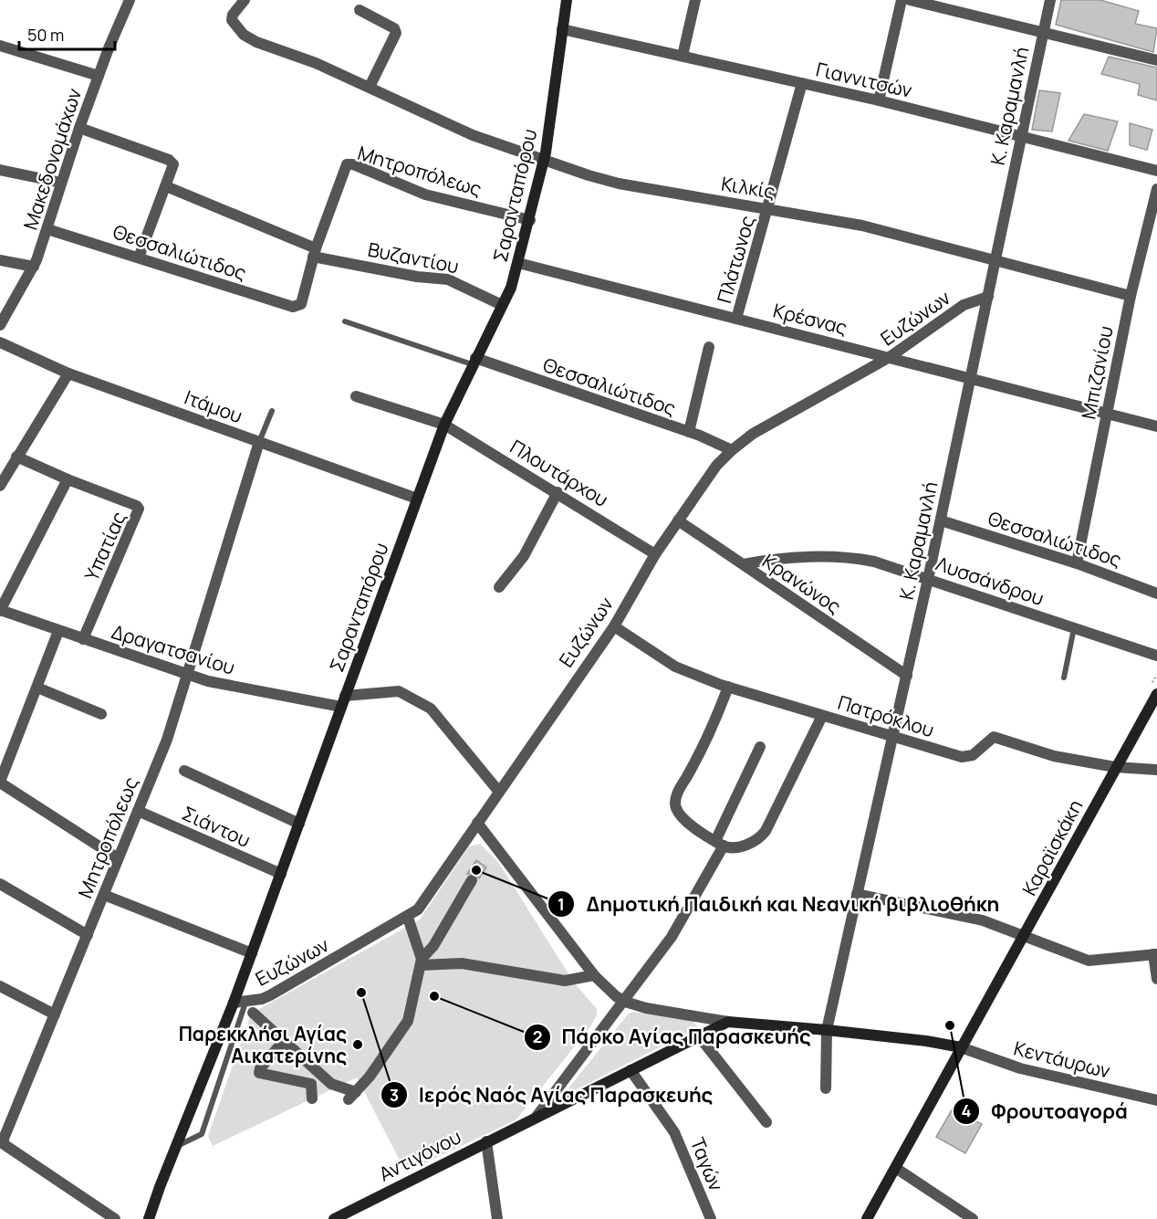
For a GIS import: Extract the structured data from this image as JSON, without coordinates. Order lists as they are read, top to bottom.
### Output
{
  "streets": {
    "street": [
      "Γιαννιτσών",
      "Κ. Καραμανλή",
      "Μακεδονομάχων",
      "Μητροπόλεως",
      "Κιλκίς",
      "Σαρανταπόρου",
      "Θεσσαλιώτιδος",
      "Βυζαντίου",
      "Πλάτωνος",
      "Ευζώνων",
      "Κρέσνας",
      "Μπιζανίου",
      "Ιτάμου",
      "Πλουτάρχου",
      "Υπατίας",
      "Λυσσάνδρου",
      "Κρανώνος",
      "Δραγατσανίου",
      "Πατρόκλου",
      "Σιάντου",
      "Καραϊσκάκη",
      "Κεντάυρων",
      "Αντιγόνου",
      "Ταγών"
    ]
  },
  "crossings": [
    ["Γιαννιτσών", "Κ. Καραμανλή"],
    ["Γιαννιτσών", "Σαρανταπόρου"],
    ["Γιαννιτσών", "Πλάτωνος"],
    ["Κ. Καραμανλή", "Κιλκίς"],
    ["Κ. Καραμανλή", "Θεσσαλιώτιδος"],
    ["Κ. Καραμανλή", "Ευζώνων"],
    ["Κ. Καραμανλή", "Κρέσνας"],
    ["Κ. Καραμανλή", "Λυσσάνδρου"],
    ["Κ. Καραμανλή", "Κρανώνος"],
    ["Κ. Καραμανλή", "Πατρόκλου"],
    ["Μακεδονομάχων", "Θεσσαλιώτιδος"],
    ["Μητροπόλεως", "Σαρανταπόρου"],
    ["Μητροπόλεως", "Θεσσαλιώτιδος"],
    ["Μητροπόλεως", "Βυζαντίου"],
    ["Μητροπόλεως", "Ιτάμου"],
    ["Μητροπόλεως", "Δραγατσανίου"],
    ["Μητροπόλεως", "Σιάντου"],
    ["Κιλκίς", "Σαρανταπόρου"],
    ["Κιλκίς", "Πλάτωνος"],
    ["Κιλκίς", "Μπιζανίου"],
    ["Σαρανταπόρου", "Θεσσαλιώτιδος"],
    ["Σαρανταπόρου", "Βυζαντίου"],
    ["Σαρανταπόρου", "Ευζώνων"],
    ["Σαρανταπόρου", "Κρέσνας"],
    ["Σαρανταπόρου", "Ιτάμου"],
    ["Σαρανταπόρου", "Πλουτάρχου"],
    ["Σαρανταπόρου", "Δραγατσανίου"],
    ["Σαρανταπόρου", "Σιάντου"],
    ["Θεσσαλιώτιδος", "Ευζώνων"],
    ["Θεσσαλιώτιδος", "Μπιζανίου"],
    ["Πλάτωνος", "Κρέσνας"],
    ["Ευζώνων", "Κρέσνας"],
    ["Ευζώνων", "Πλουτάρχου"],
    ["Ευζώνων", "Κρανώνος"],
    ["Ευζώνων", "Πατρόκλου"],
    ["Κρέσνας", "Μπιζανίου"],
    ["Υπατίας", "Δραγατσανίου"],
    ["Λυσσάνδρου", "Κρανώνος"],
    ["Πατρόκλου", "Καραϊσκάκη"],
    ["Καραϊσκάκη", "Κεντάυρων"],
    ["Αντιγόνου", "Ταγών"]
  ],
  "places": [
    "Δημοτική Παιδική και Νεανική βιβλιοθήκη",
    "Ιερός Ναός Αγίας Παρασκευής",
    "Πάρκο Αγίας Παρασκευής",
    "Φρουτοαγορά",
    "Παρεκκλήσι Αγίας Αικατερίνης"
  ],
  "scale_bar": "50 m"
}
